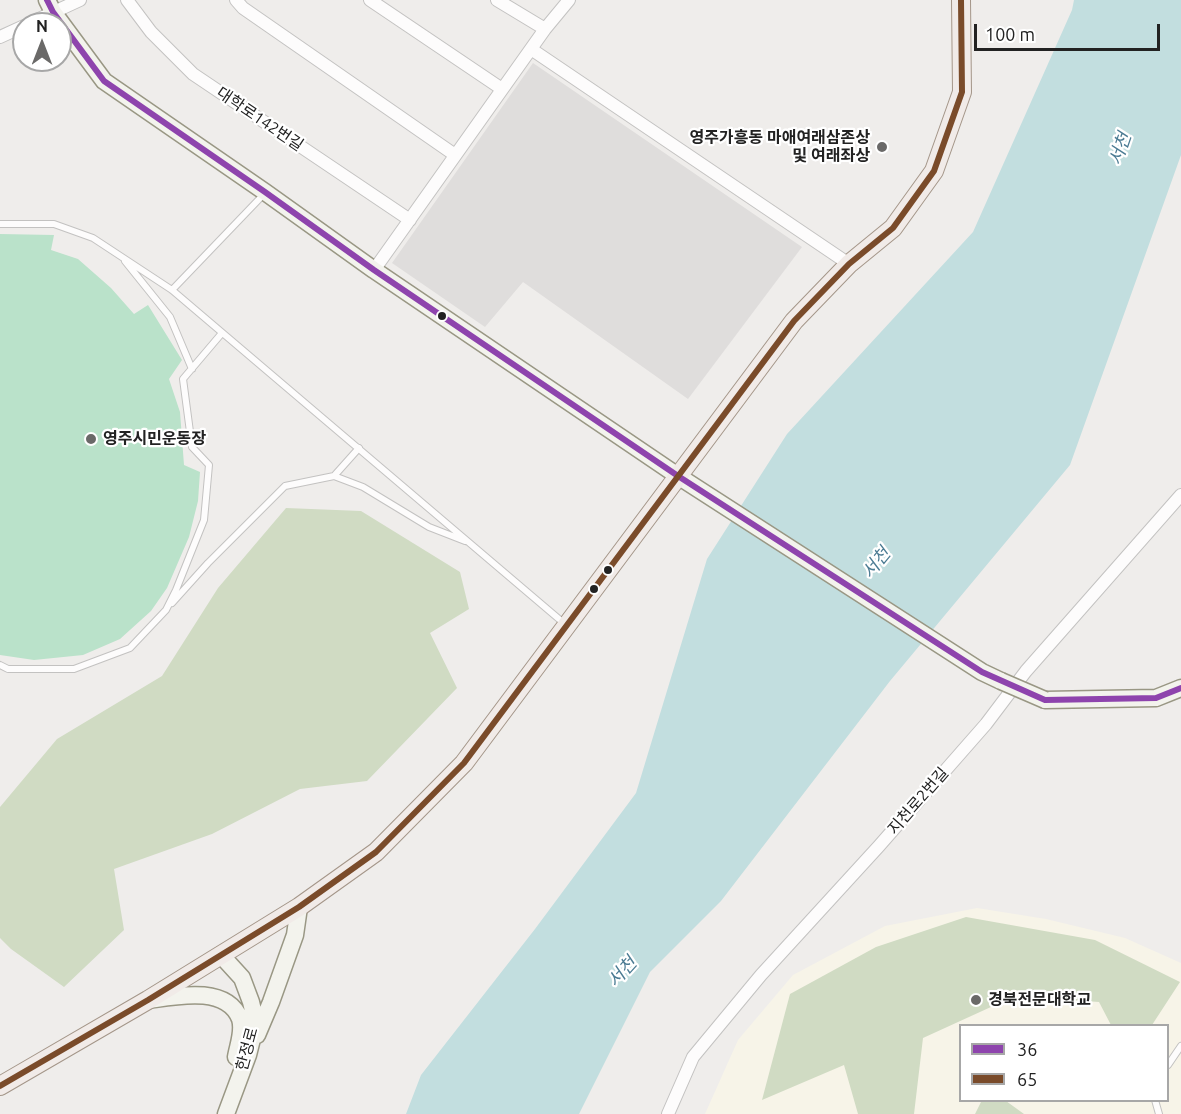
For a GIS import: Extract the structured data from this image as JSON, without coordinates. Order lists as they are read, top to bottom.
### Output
{
  "streets": {
    "main road": ["한정로"],
    "street": ["대학로142번길", "지천로2번길"]
  },
  "water": ["서천"],
  "places": ["영주가흥동 마애여래삼존상 및 여래좌상", "영주시민운동장", "경북전문대학교"],
  "lines": ["transit line 36", "transit line 65"],
  "legend": ["36", "65"],
  "scale_bar": "100 m",
  "north": "top"
}
